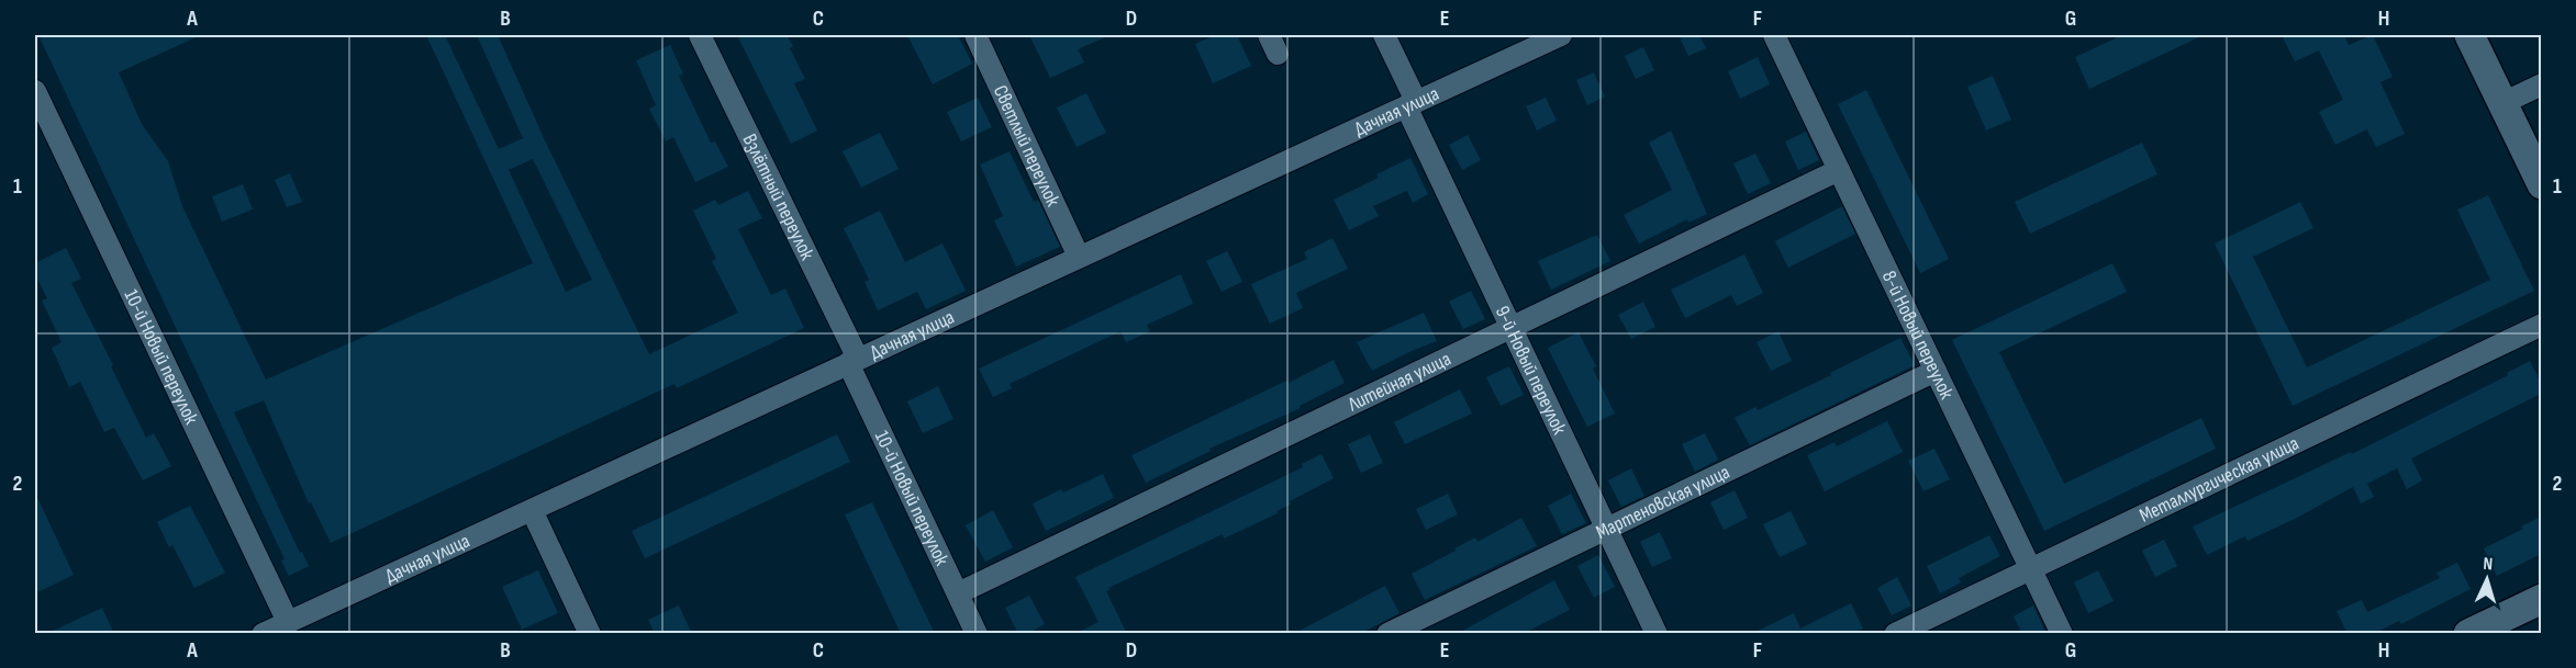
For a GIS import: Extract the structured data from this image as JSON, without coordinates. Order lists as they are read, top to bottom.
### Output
{
  "streets": {
    "street": [
      "Дачная улица",
      "Светлый переулок",
      "Взлётный переулок",
      "8-й Новый переулок",
      "10-й Новый переулок",
      "9-й Новый переулок",
      "Литейная улица",
      "Металлургическая улица",
      "Мартеновская улица"
    ]
  },
  "crossings": [
    ["Дачная улица", "Светлый переулок"],
    ["Дачная улица", "Взлётный переулок"],
    ["Дачная улица", "10-й Новый переулок"],
    ["Дачная улица", "9-й Новый переулок"],
    ["Взлётный переулок", "10-й Новый переулок"],
    ["8-й Новый переулок", "Литейная улица"],
    ["8-й Новый переулок", "Металлургическая улица"],
    ["8-й Новый переулок", "Мартеновская улица"],
    ["10-й Новый переулок", "Литейная улица"],
    ["9-й Новый переулок", "Литейная улица"],
    ["9-й Новый переулок", "Мартеновская улица"]
  ],
  "north": "top",
  "grid": {
    "columns": [
      "A",
      "B",
      "C",
      "D",
      "E",
      "F",
      "G",
      "H"
    ],
    "rows": ["1", "2"]
  }
}
